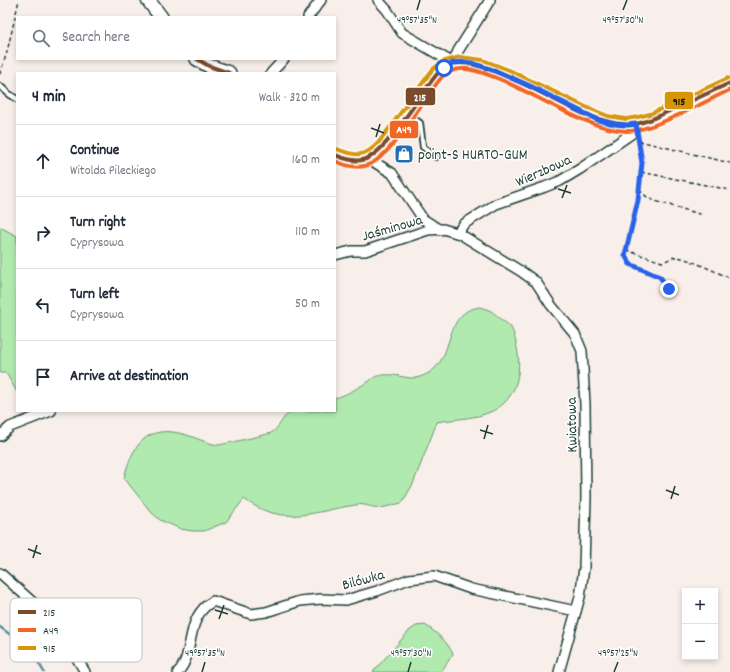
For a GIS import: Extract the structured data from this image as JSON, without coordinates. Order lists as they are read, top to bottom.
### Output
{
  "streets": {
    "street": [
      "Wierzbowa",
      "Jaśminowa",
      "Kwiatowa",
      "Bilówka"
    ]
  },
  "crossings": [
    ["Wierzbowa", "Jaśminowa"],
    ["Wierzbowa", "Kwiatowa"],
    ["Jaśminowa", "Kwiatowa"],
    ["Kwiatowa", "Bilówka"]
  ],
  "places": {
    "shop": ["point-S HURTO-GUM"]
  },
  "lines": ["transit line 915", "transit line 215", "transit line A49"],
  "legend": ["215", "A49", "915"],
  "page": {
    "search": "Search here",
    "heading": ["4 min", "Walk · 320 m"],
    "list": [
      ["Continue", "Witolda Pileckiego", "160 m"],
      ["Turn right", "Cyprysowa", "110 m"],
      ["Turn left", "Cyprysowa", "50 m"],
      "Arrive at destination"
    ],
    "map_buttons": ["+", "−"]
  },
  "coordinates": ["49°57'35\"N", "49°57'30\"N", "49°57'25\"N"]
}
